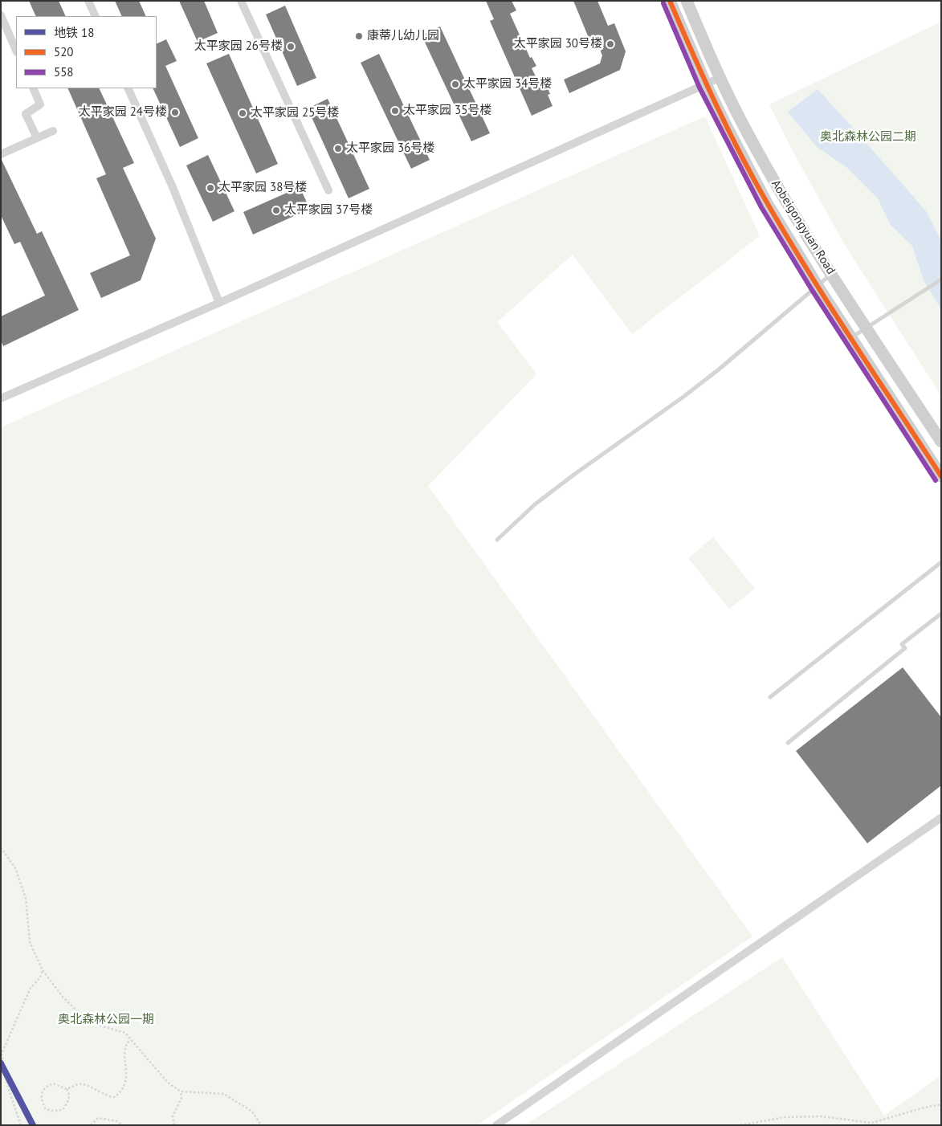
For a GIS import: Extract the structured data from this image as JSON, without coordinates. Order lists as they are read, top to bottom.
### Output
{
  "streets": {
    "main road": ["Aobeigongyuan Road"]
  },
  "parks": ["奥北森林公园二期", "奥北森林公园一期"],
  "places": [
    "康蒂儿幼儿园",
    "太平家园 30号楼",
    "太平家园 26号楼",
    "太平家园 34号楼",
    "太平家园 35号楼",
    "太平家园 24号楼",
    "太平家园 25号楼",
    "太平家园 36号楼",
    "太平家园 38号楼",
    "太平家园 37号楼"
  ],
  "lines": ["transit line 520", "transit line 558", "metro line 18"],
  "legend": ["地铁 18", "520", "558"]
}
